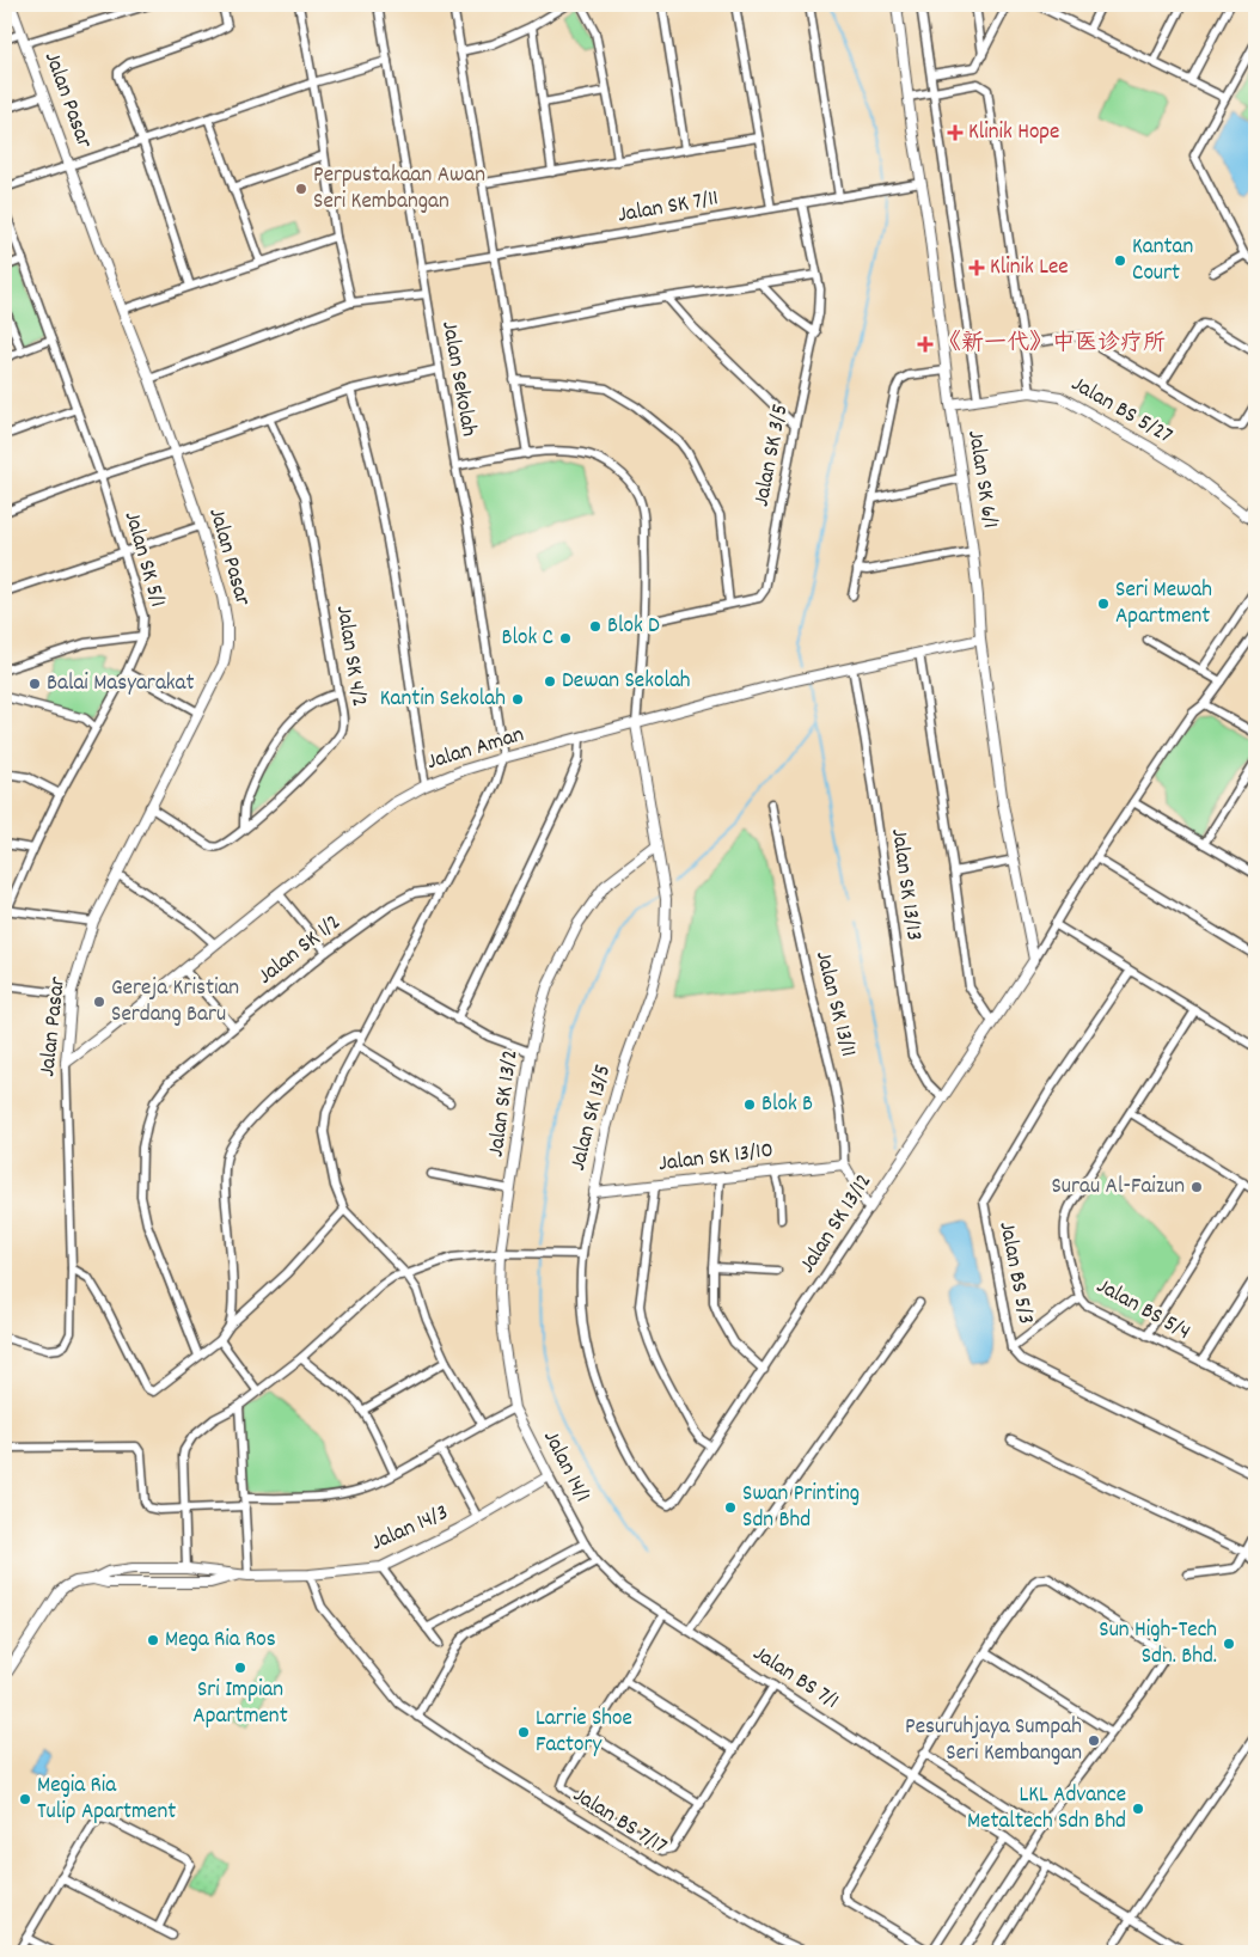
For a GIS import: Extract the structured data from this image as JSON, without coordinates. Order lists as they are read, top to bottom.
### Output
{
  "streets": {
    "street": [
      "Jalan Pasar",
      "Jalan SK 7/11",
      "Jalan Sekolah",
      "Jalan BS 5/27",
      "Jalan SK 3/5",
      "Jalan SK 6/1",
      "Jalan SK 5/1",
      "Jalan SK 4/2",
      "Jalan Aman",
      "Jalan SK 13/13",
      "Jalan SK 1/2",
      "Jalan SK 13/11",
      "Jalan SK 13/2",
      "Jalan SK 13/5",
      "Jalan SK 13/10",
      "Jalan SK 13/12",
      "Jalan BS 5/3",
      "Jalan BS 5/4",
      "Jalan 14/1",
      "Jalan 14/3",
      "Jalan BS 7/1",
      "Jalan BS 7/17"
    ]
  },
  "crossings": [
    ["Jalan Pasar", "Jalan SK 4/2"],
    ["Jalan Pasar", "Jalan Aman"],
    ["Jalan SK 7/11", "Jalan Sekolah"],
    ["Jalan SK 7/11", "Jalan SK 3/5"],
    ["Jalan SK 7/11", "Jalan SK 6/1"],
    ["Jalan Sekolah", "Jalan Aman"],
    ["Jalan BS 5/27", "Jalan SK 6/1"],
    ["Jalan SK 6/1", "Jalan Aman"],
    ["Jalan SK 6/1", "Jalan SK 13/12"],
    ["Jalan Aman", "Jalan SK 13/13"],
    ["Jalan Aman", "Jalan SK 13/5"],
    ["Jalan SK 13/13", "Jalan SK 13/12"],
    ["Jalan SK 13/11", "Jalan SK 13/10"],
    ["Jalan SK 13/11", "Jalan SK 13/12"],
    ["Jalan SK 13/2", "Jalan SK 13/5"],
    ["Jalan SK 13/2", "Jalan 14/1"],
    ["Jalan SK 13/5", "Jalan SK 13/10"],
    ["Jalan SK 13/5", "Jalan SK 13/12"],
    ["Jalan 14/1", "Jalan 14/3"],
    ["Jalan 14/1", "Jalan BS 7/1"],
    ["Jalan 14/3", "Jalan BS 7/17"]
  ],
  "places": {
    "health": ["Klinik Hope", "Klinik Lee", "《新一代》中医诊疗所"],
    "other": [
      "Perpustakaan Awan Seri Kembangan",
      "Kantan Court",
      "Seri Mewah Apartment",
      "Blok D",
      "Blok C",
      "Dewan Sekolah",
      "Balai Masyarakat",
      "Kantin Sekolah",
      "Gereja Kristian Serdang Baru",
      "Blok B",
      "Surau Al-Faizun",
      "Swan Printing Sdn Bhd",
      "Mega Ria Ros",
      "Sun High-Tech Sdn. Bhd.",
      "Sri Impian Apartment",
      "Larrie Shoe Factory",
      "Pesuruhjaya Sumpah Seri Kembangan",
      "Megia Ria Tulip Apartment",
      "LKL Advance Metaltech Sdn Bhd"
    ]
  }
}
